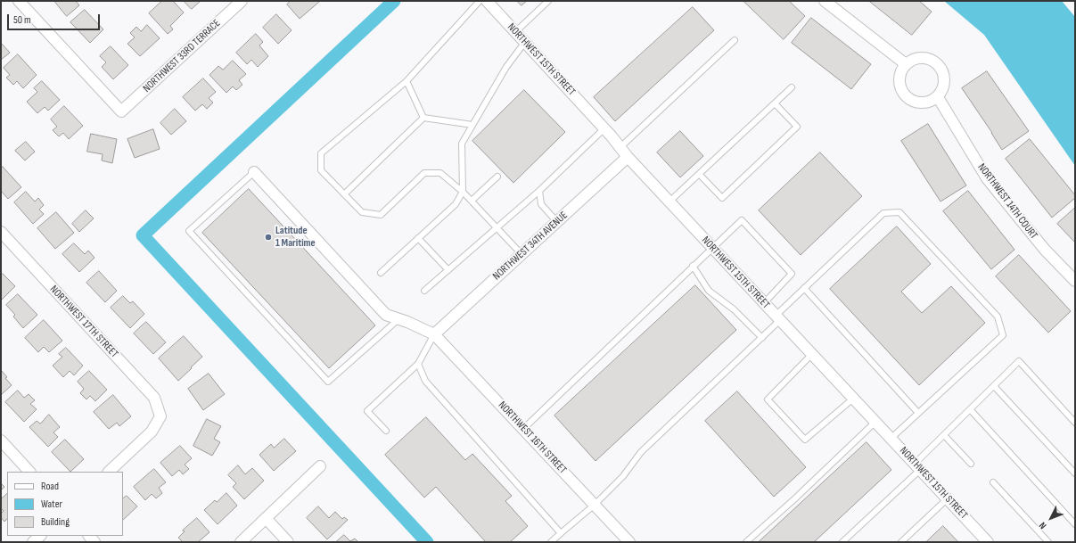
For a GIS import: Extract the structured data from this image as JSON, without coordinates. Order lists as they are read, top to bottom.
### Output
{
  "streets": {
    "street": [
      "NORTHWEST 33RD TERRACE",
      "NORTHWEST 15TH STREET",
      "NORTHWEST 14TH COURT",
      "NORTHWEST 34TH AVENUE",
      "NORTHWEST 17TH STREET",
      "NORTHWEST 16TH STREET"
    ]
  },
  "crossings": [
    ["NORTHWEST 15TH STREET", "NORTHWEST 34TH AVENUE"],
    ["NORTHWEST 34TH AVENUE", "NORTHWEST 16TH STREET"]
  ],
  "places": ["Latitude 1 Maritime"],
  "legend": ["Road", "Water", "Building"],
  "scale_bar": "50 m",
  "north": "bottom left"
}
